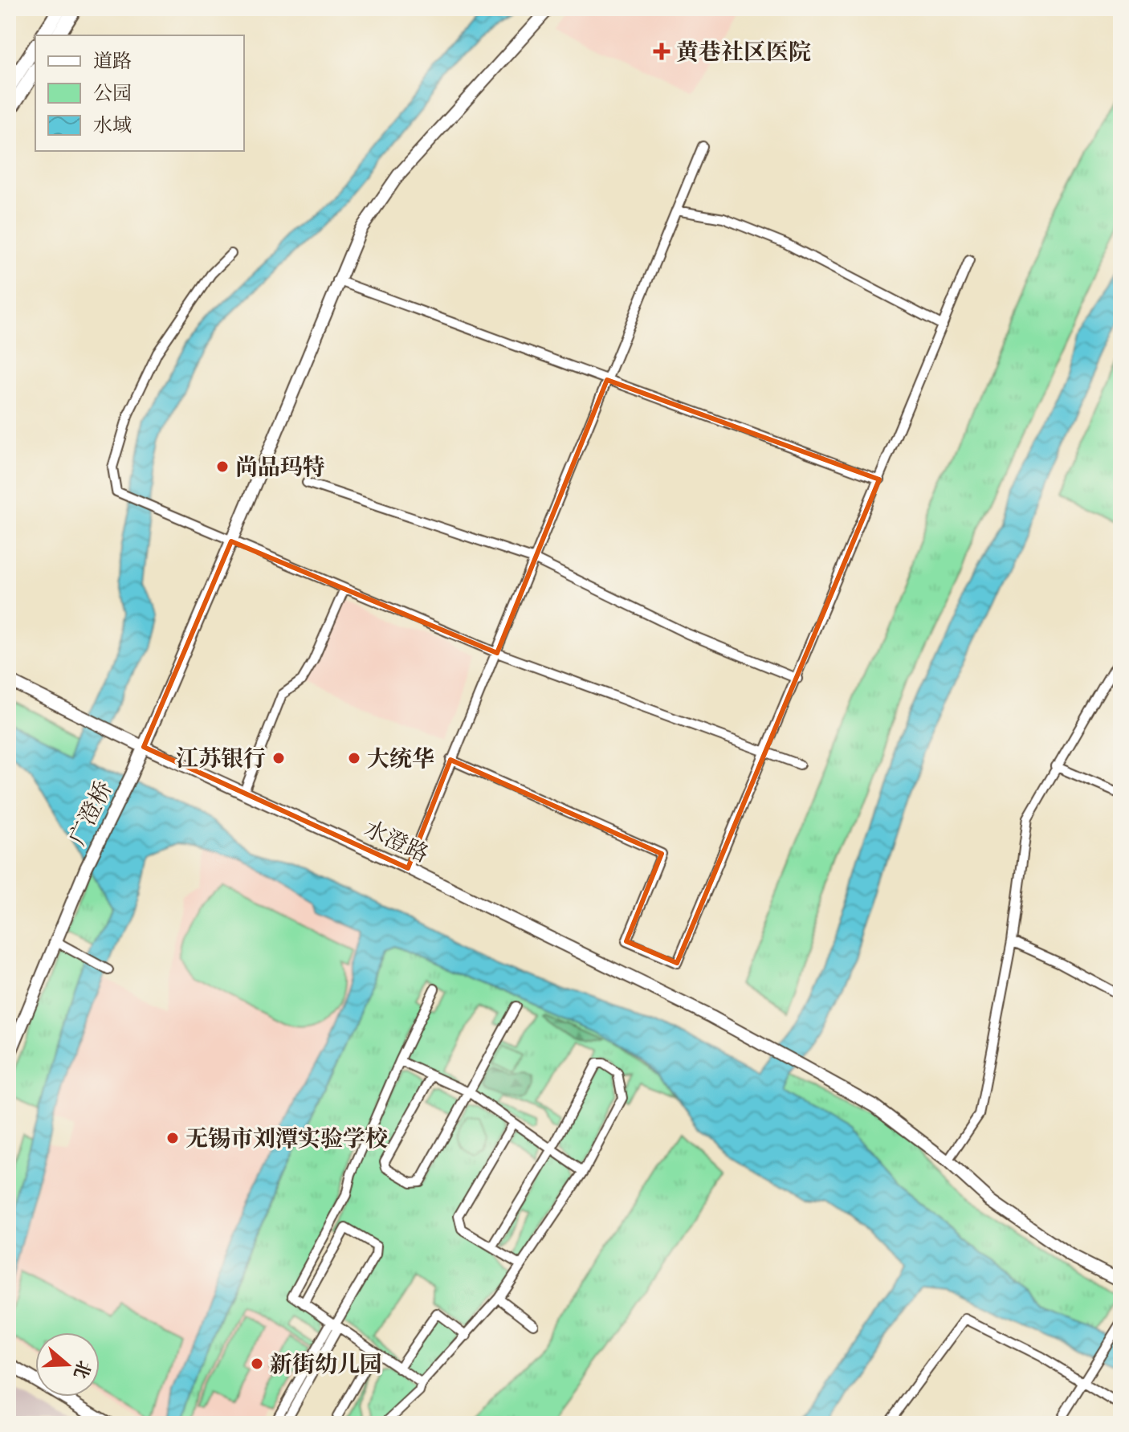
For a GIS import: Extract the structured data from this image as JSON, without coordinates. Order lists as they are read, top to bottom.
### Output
{
  "streets": {
    "street": ["广澄桥", "水澄路"]
  },
  "crossings": [
    ["广澄桥", "水澄路"]
  ],
  "places": {
    "health": ["黄巷社区医院"],
    "other": [
      "尚品玛特",
      "江苏银行",
      "大统华",
      "无锡市刘潭实验学校",
      "新街幼儿园"
    ]
  },
  "legend": ["道路", "公园", "水域"],
  "north": "right"
}
